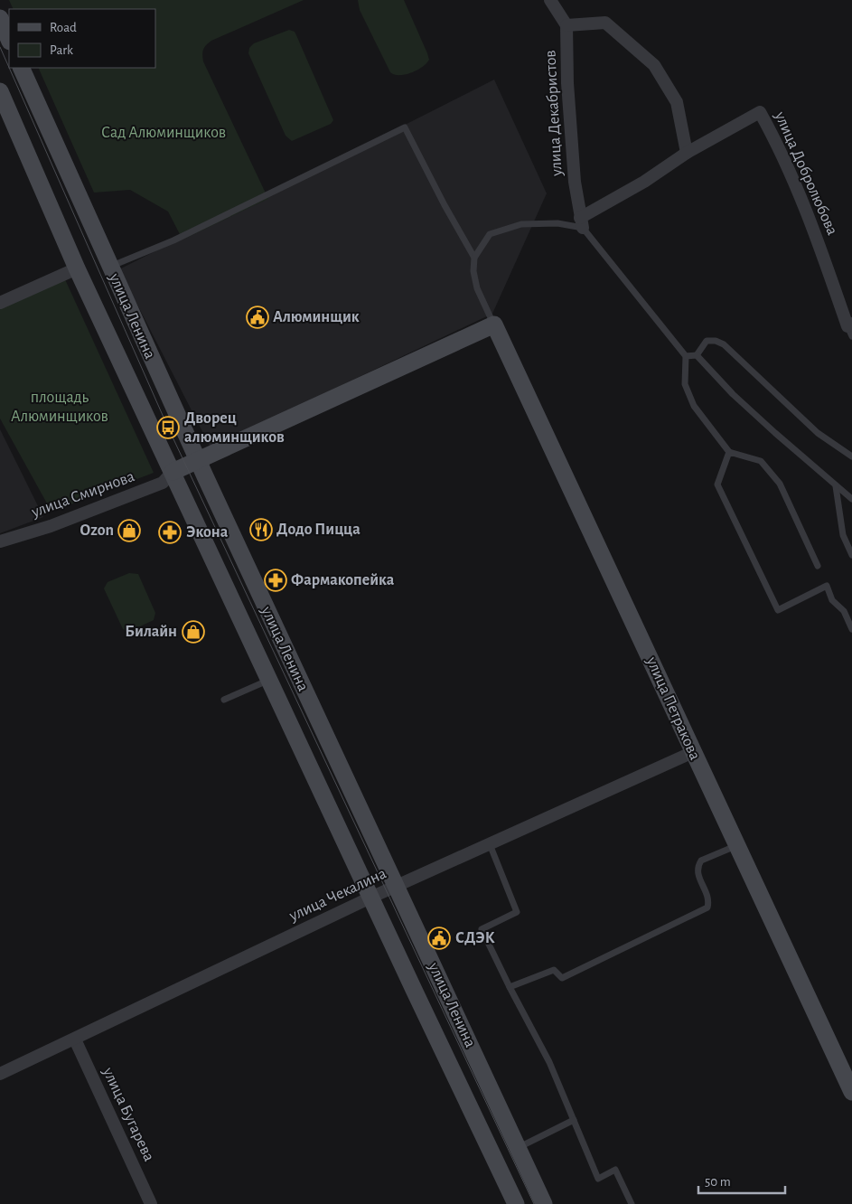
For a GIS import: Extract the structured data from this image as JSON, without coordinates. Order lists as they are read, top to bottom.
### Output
{
  "streets": {
    "main road": ["улица Ленина", "улица Петракова"],
    "street": [
      "улица Декабристов",
      "улица Добролюбова",
      "улица Смирнова",
      "улица Чекалина",
      "улица Бугарева"
    ]
  },
  "crossings": [
    ["улица Ленина", "улица Смирнова"],
    ["улица Ленина", "улица Чекалина"],
    ["улица Петракова", "улица Чекалина"],
    ["улица Чекалина", "улица Бугарева"]
  ],
  "parks": ["Сад Алюминщиков", "площадь Алюминщиков"],
  "places": {
    "public building": ["Алюминщик", "СДЭК"],
    "bus stop": ["Дворец алюминщиков"],
    "restaurant": ["Додо Пицца"],
    "shop": ["Ozon", "Билайн"],
    "pharmacy": ["Экона", "Фармакопейка"]
  },
  "legend": ["Road", "Park"],
  "scale_bar": "50 m"
}
